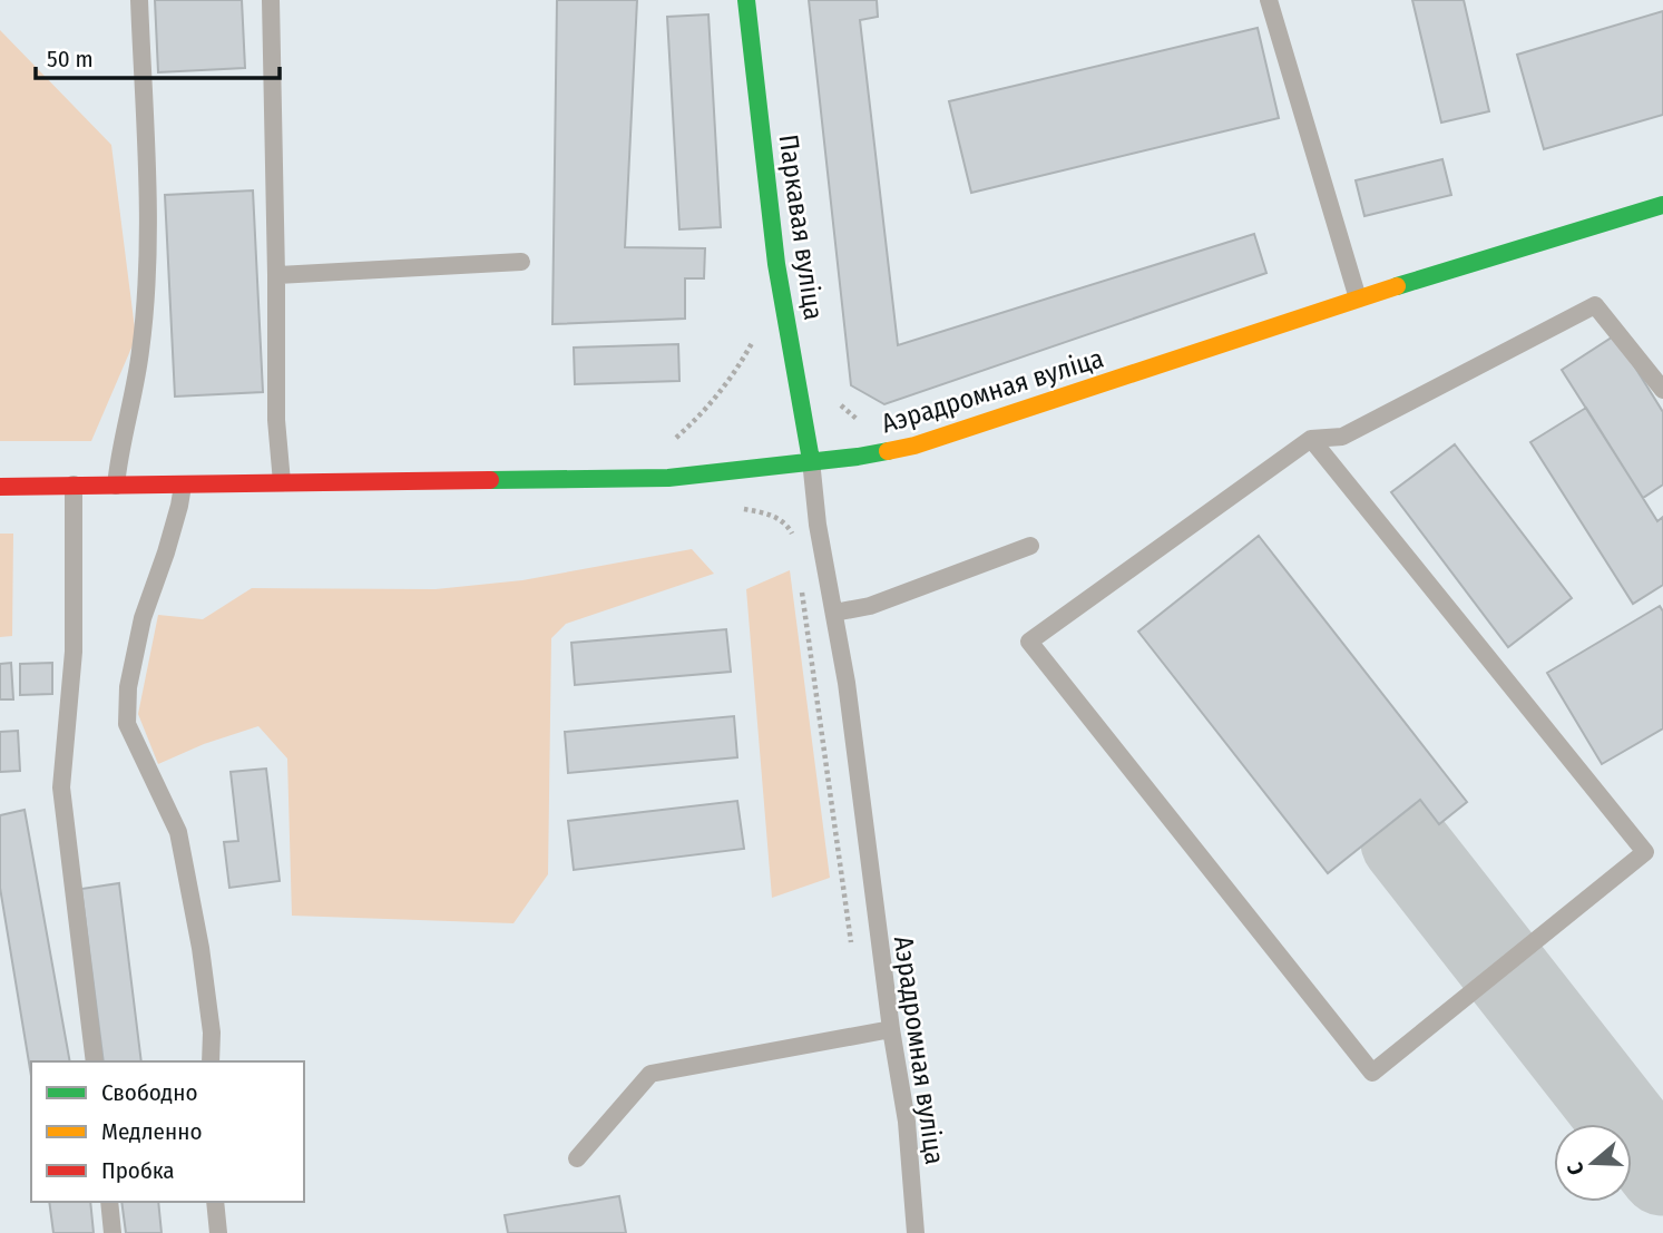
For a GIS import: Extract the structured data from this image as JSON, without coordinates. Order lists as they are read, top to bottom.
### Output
{
  "streets": {
    "street": ["Паркавая вуліца", "Аэрадромная вуліца"]
  },
  "crossings": [
    ["Паркавая вуліца", "Аэрадромная вуліца"]
  ],
  "legend": ["Свободно", "Медленно", "Пробка"],
  "scale_bar": "50 m",
  "north": "left"
}
